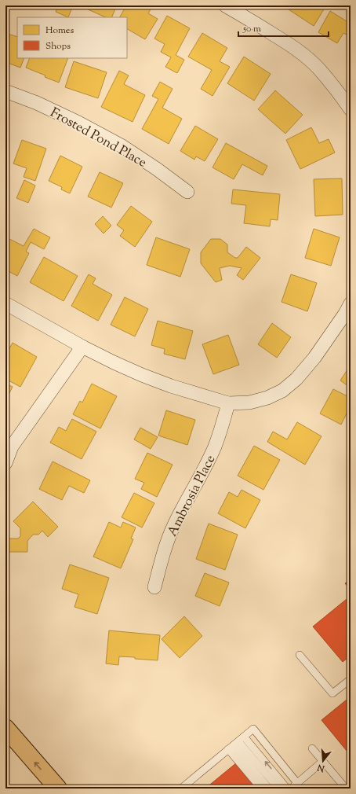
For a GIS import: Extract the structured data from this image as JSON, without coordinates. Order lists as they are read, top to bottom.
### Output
{
  "streets": {
    "street": ["Frosted Pond Place", "Ambrosia Place"]
  },
  "legend": ["Homes", "Shops"],
  "scale_bar": "50 m",
  "north": "bottom"
}
